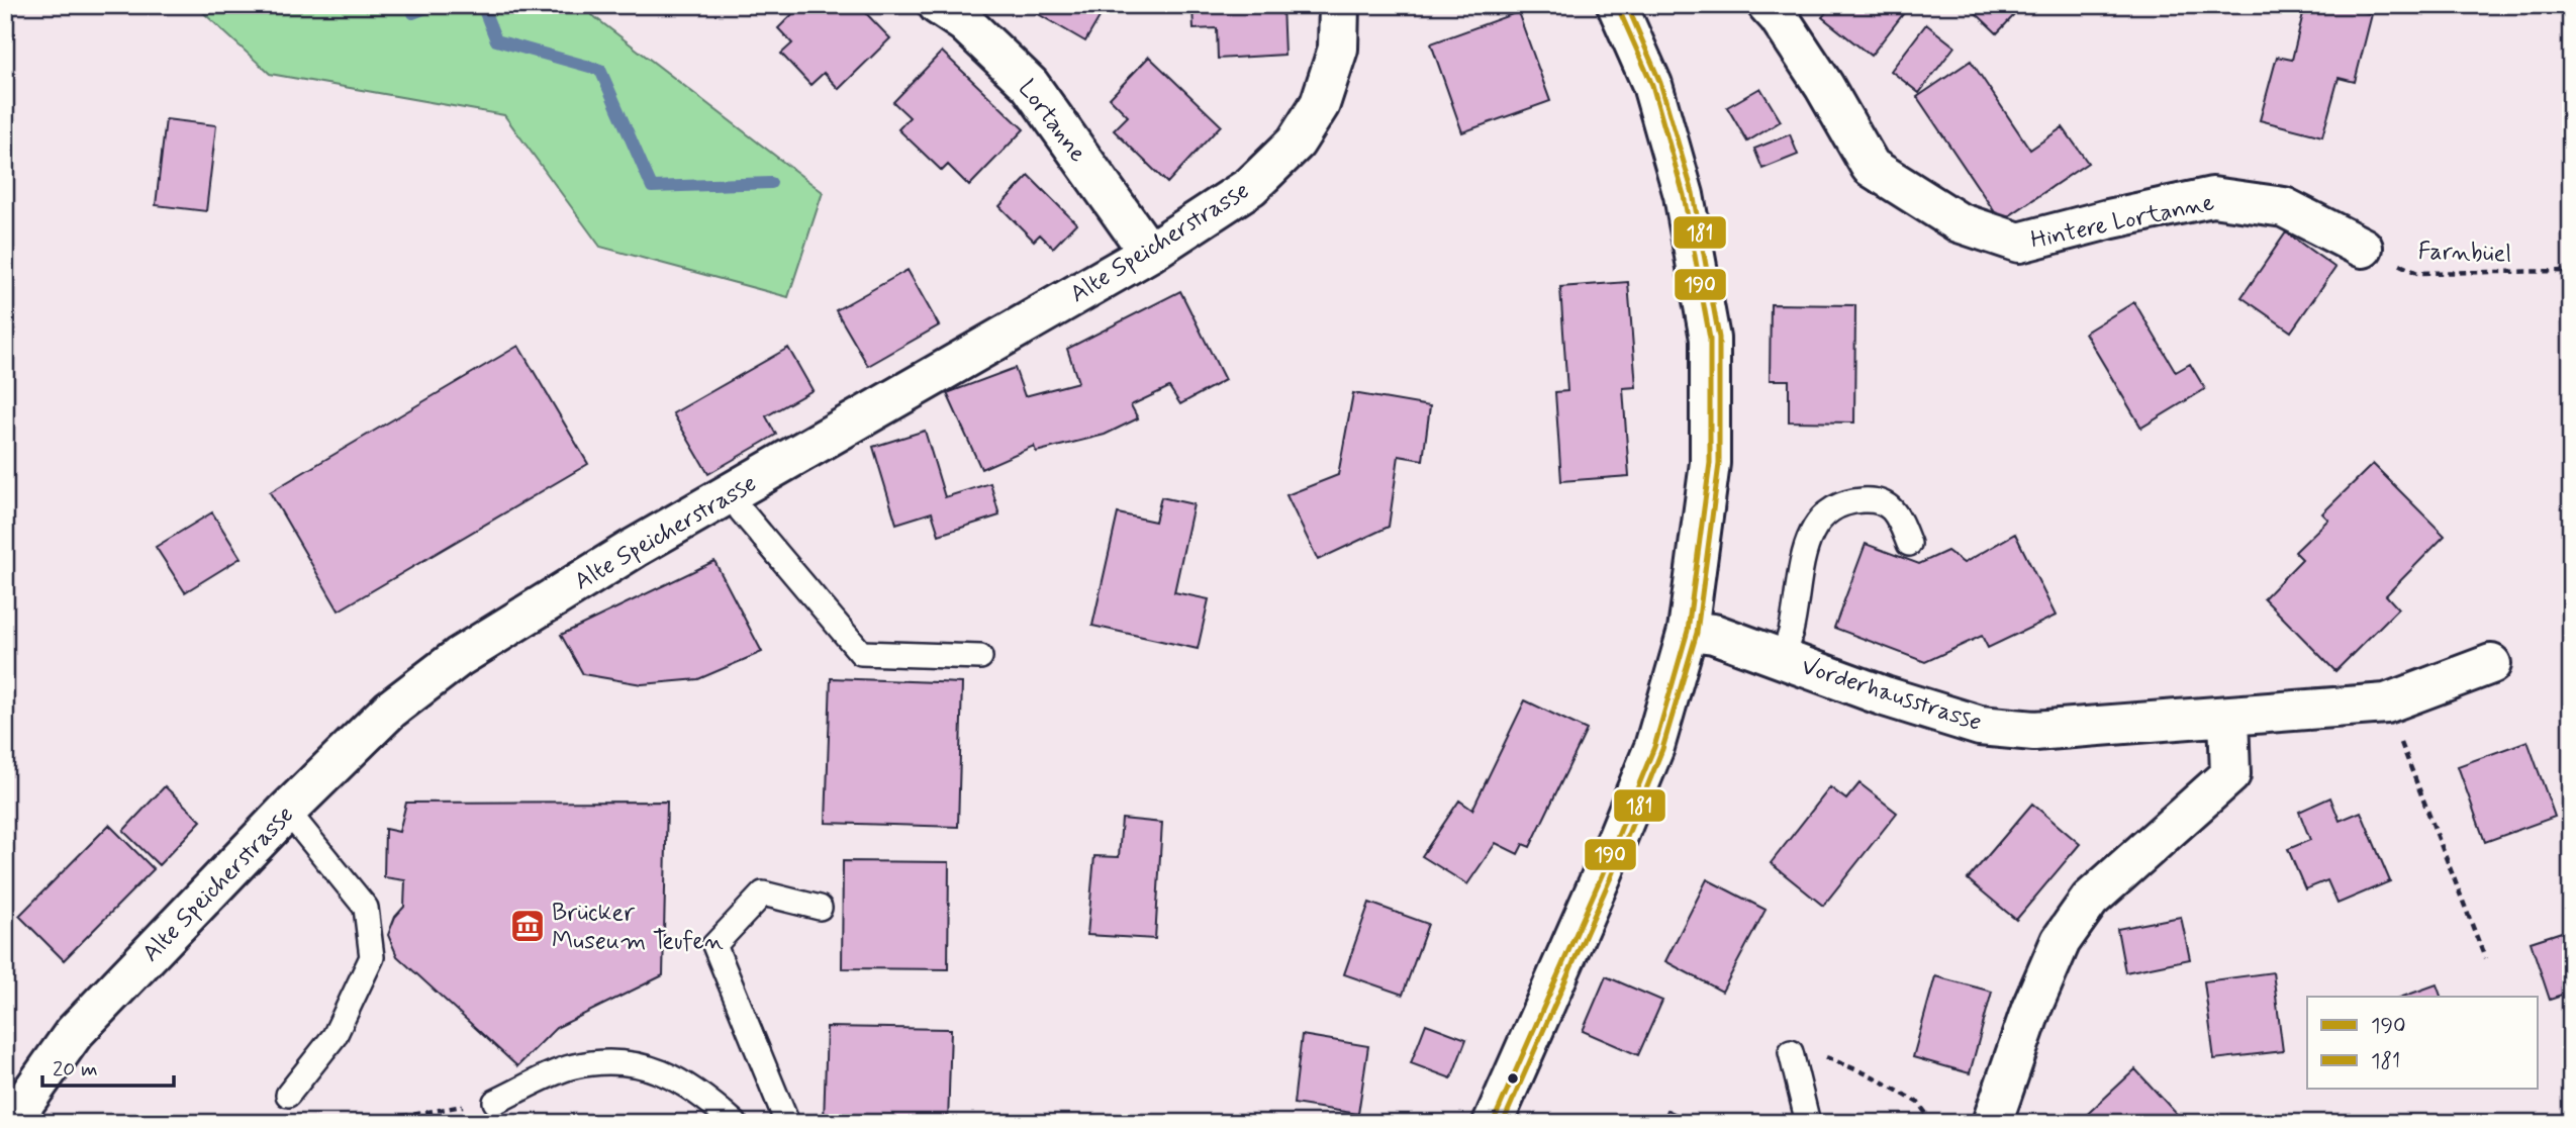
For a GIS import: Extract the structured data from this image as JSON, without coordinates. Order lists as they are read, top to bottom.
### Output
{
  "streets": {
    "street": [
      "Lortanne",
      "Hintere Lortanne",
      "Alte Speicherstrasse",
      "Vorderhausstrasse"
    ],
    "path": ["Farnbüel"]
  },
  "crossings": [
    ["Lortanne", "Alte Speicherstrasse"],
    ["Hintere Lortanne", "Farnbüel"]
  ],
  "places": {
    "museum": ["Brücker Museum Teufen"]
  },
  "lines": ["transit line 190", "transit line 181"],
  "legend": ["190", "181"],
  "scale_bar": "20 m"
}
